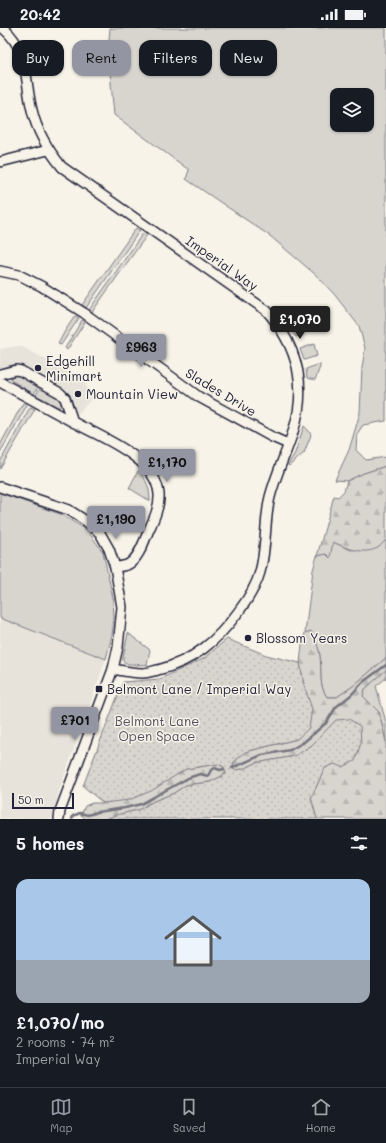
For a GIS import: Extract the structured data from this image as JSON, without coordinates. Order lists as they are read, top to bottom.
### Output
{
  "streets": {
    "street": ["Imperial Way", "Slades Drive"]
  },
  "crossings": [
    ["Imperial Way", "Slades Drive"]
  ],
  "parks": ["Belmont Lane Open Space"],
  "places": {
    "other": ["Edgehill Minimart", "Mountain View", "Blossom Years"],
    "transit": ["Belmont Lane / Imperial Way"]
  },
  "scale_bar": "50 m",
  "page": {
    "status": "20:42",
    "chip": [
      "Buy",
      "Rent",
      "Filters",
      "New"
    ],
    "price": [
      "£1,070",
      "£963",
      "£1,170",
      "£1,190",
      "£701"
    ],
    "scale": "50 m",
    "heading": "5 homes",
    "list": [
      {
        "name": "£1,070/mo",
        "note": "2 rooms · 74 m² · Imperial Way"
      }
    ],
    "tabs": ["Map", "Saved", "Home"]
  }
}
